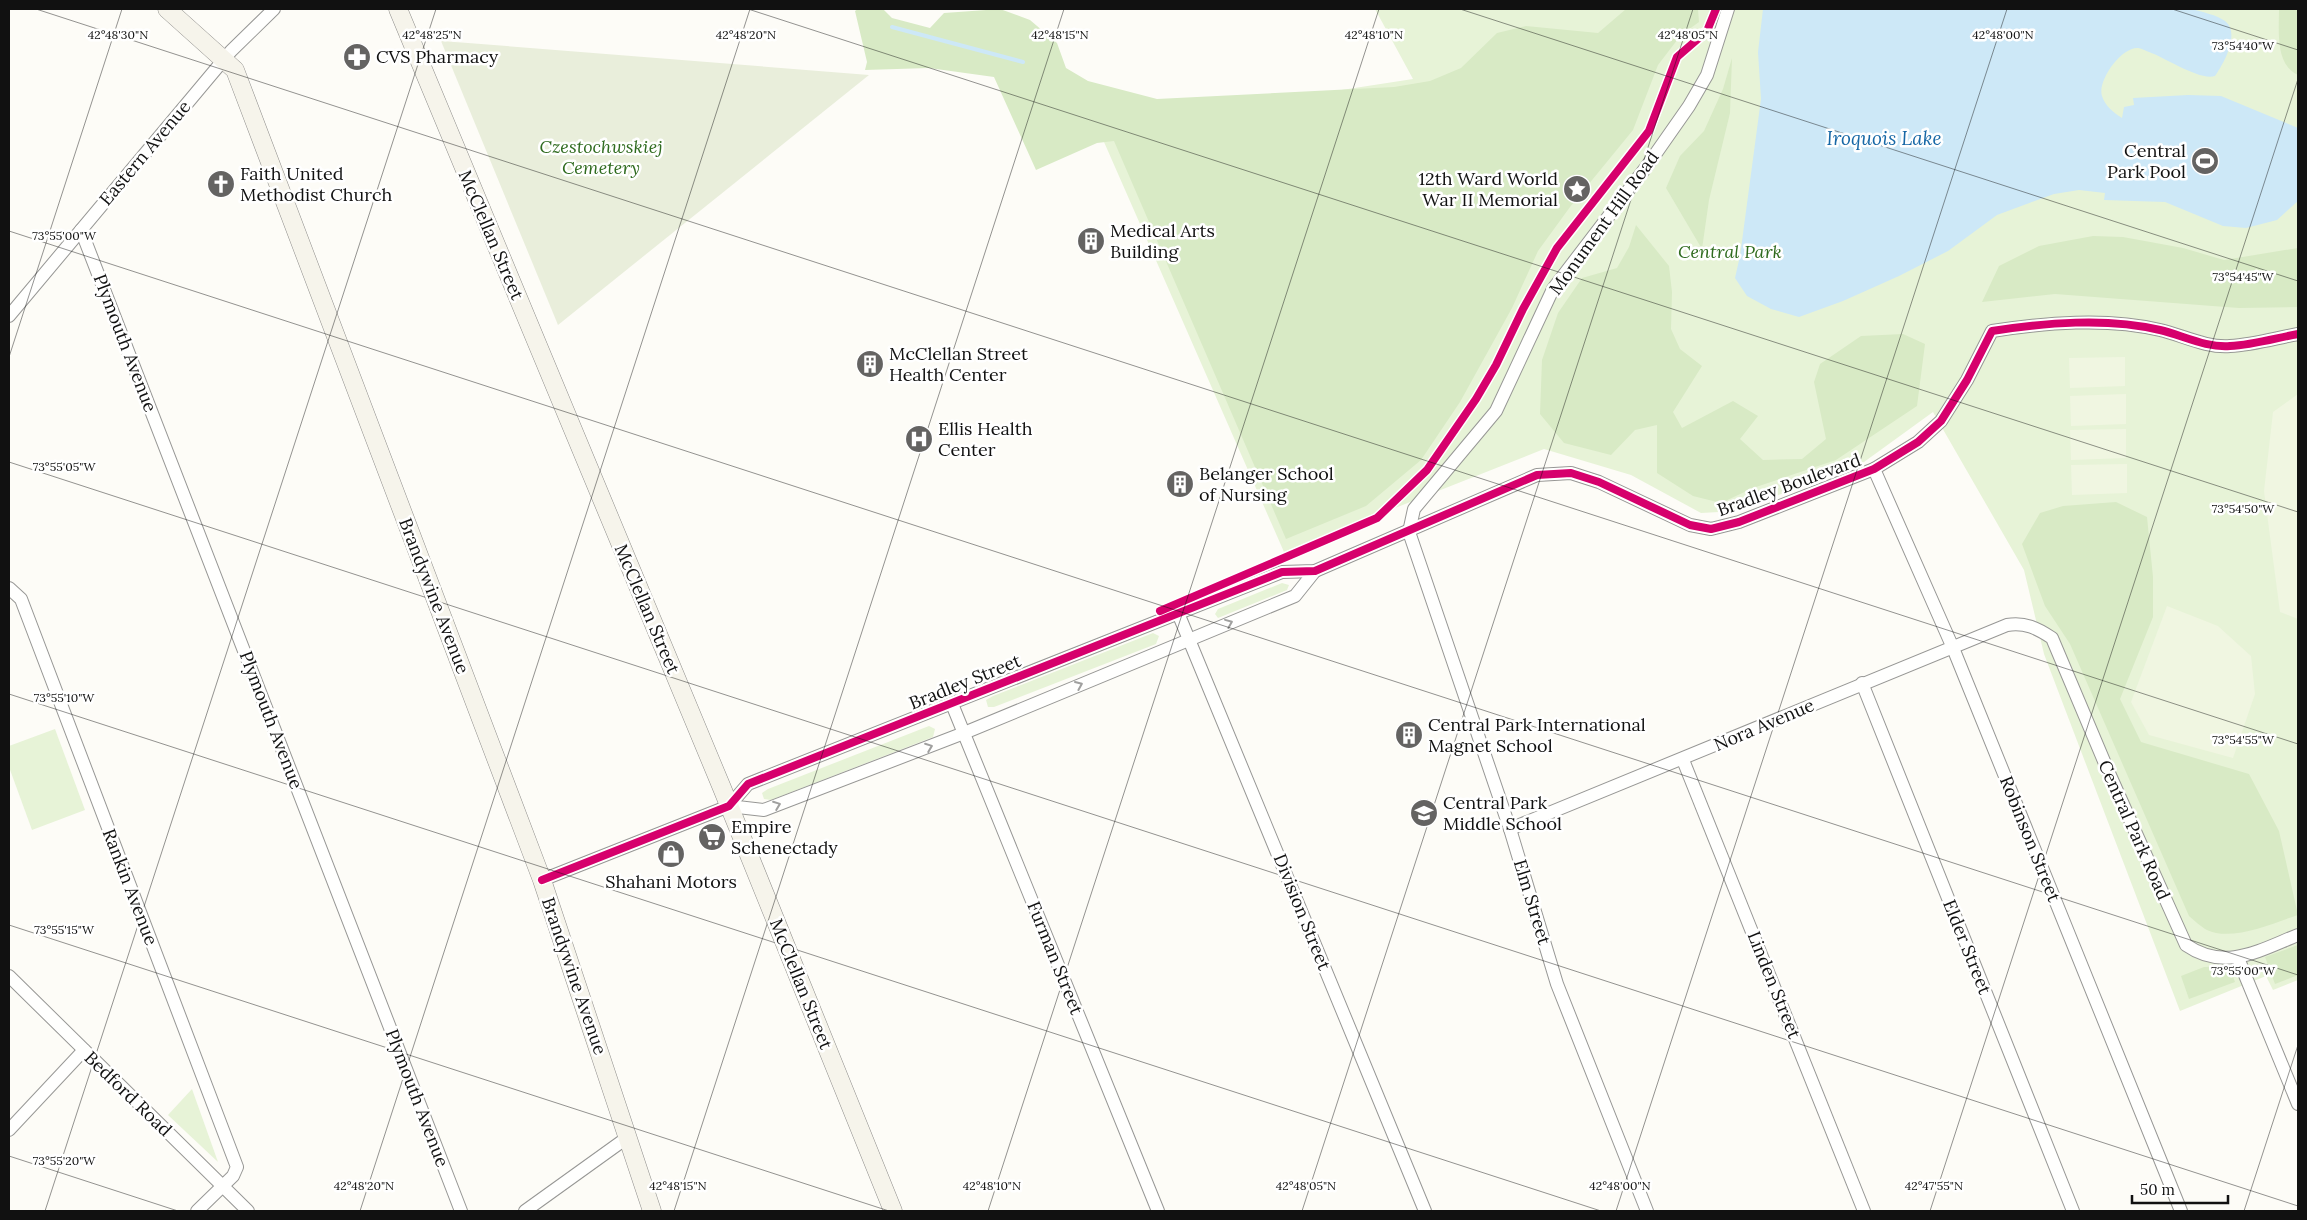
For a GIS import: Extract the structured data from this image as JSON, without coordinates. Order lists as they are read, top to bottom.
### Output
{
  "streets": {
    "main road": ["McClellan Street", "Brandywine Avenue"],
    "street": [
      "Eastern Avenue",
      "Monument Hill Road",
      "Plymouth Avenue",
      "Bradley Boulevard",
      "Bradley Street",
      "Nora Avenue",
      "Central Park Road",
      "Robinson Street",
      "Rankin Avenue",
      "Elm Street",
      "Division Street",
      "Elder Street",
      "Furman Street",
      "Linden Street",
      "Bedford Road"
    ]
  },
  "crossings": [
    ["Eastern Avenue", "Plymouth Avenue"],
    ["Eastern Avenue", "Brandywine Avenue"],
    ["Monument Hill Road", "Bradley Boulevard"],
    ["Monument Hill Road", "Bradley Street"],
    ["Monument Hill Road", "Elm Street"],
    ["McClellan Street", "Bradley Street"],
    ["Bradley Boulevard", "Bradley Street"],
    ["Bradley Boulevard", "Robinson Street"],
    ["Bradley Boulevard", "Elm Street"],
    ["Brandywine Avenue", "Bradley Street"],
    ["Bradley Street", "Elm Street"],
    ["Bradley Street", "Division Street"],
    ["Bradley Street", "Furman Street"],
    ["Nora Avenue", "Central Park Road"],
    ["Nora Avenue", "Robinson Street"],
    ["Nora Avenue", "Elm Street"],
    ["Nora Avenue", "Elder Street"],
    ["Nora Avenue", "Linden Street"],
    ["Rankin Avenue", "Bedford Road"]
  ],
  "water": ["Iroquois Lake"],
  "parks": ["Czestochwskiej Cemetery", "Central Park"],
  "places": {
    "pharmacy": ["CVS Pharmacy"],
    "sports": ["Central Park Pool"],
    "church": ["Faith United Methodist Church"],
    "place": ["12th Ward World War II Memorial"],
    "building": [
      "Medical Arts Building",
      "McClellan Street Health Center",
      "Belanger School of Nursing",
      "Central Park International Magnet School"
    ],
    "hospital": ["Ellis Health Center"],
    "school or university": ["Central Park Middle School"],
    "supermarket": ["Empire Schenectady"],
    "shop": ["Shahani Motors"]
  },
  "scale_bar": "50 m",
  "coordinates": [
    "42°48'30\"N",
    "42°48'25\"N",
    "42°48'20\"N",
    "42°48'15\"N",
    "42°48'10\"N",
    "42°48'05\"N",
    "42°48'00\"N",
    "73°54'40\"W",
    "73°55'00\"W",
    "73°54'45\"W",
    "73°55'05\"W",
    "73°54'50\"W",
    "73°55'10\"W",
    "73°54'55\"W",
    "73°55'15\"W",
    "73°55'20\"W",
    "42°47'55\"N"
  ]
}
